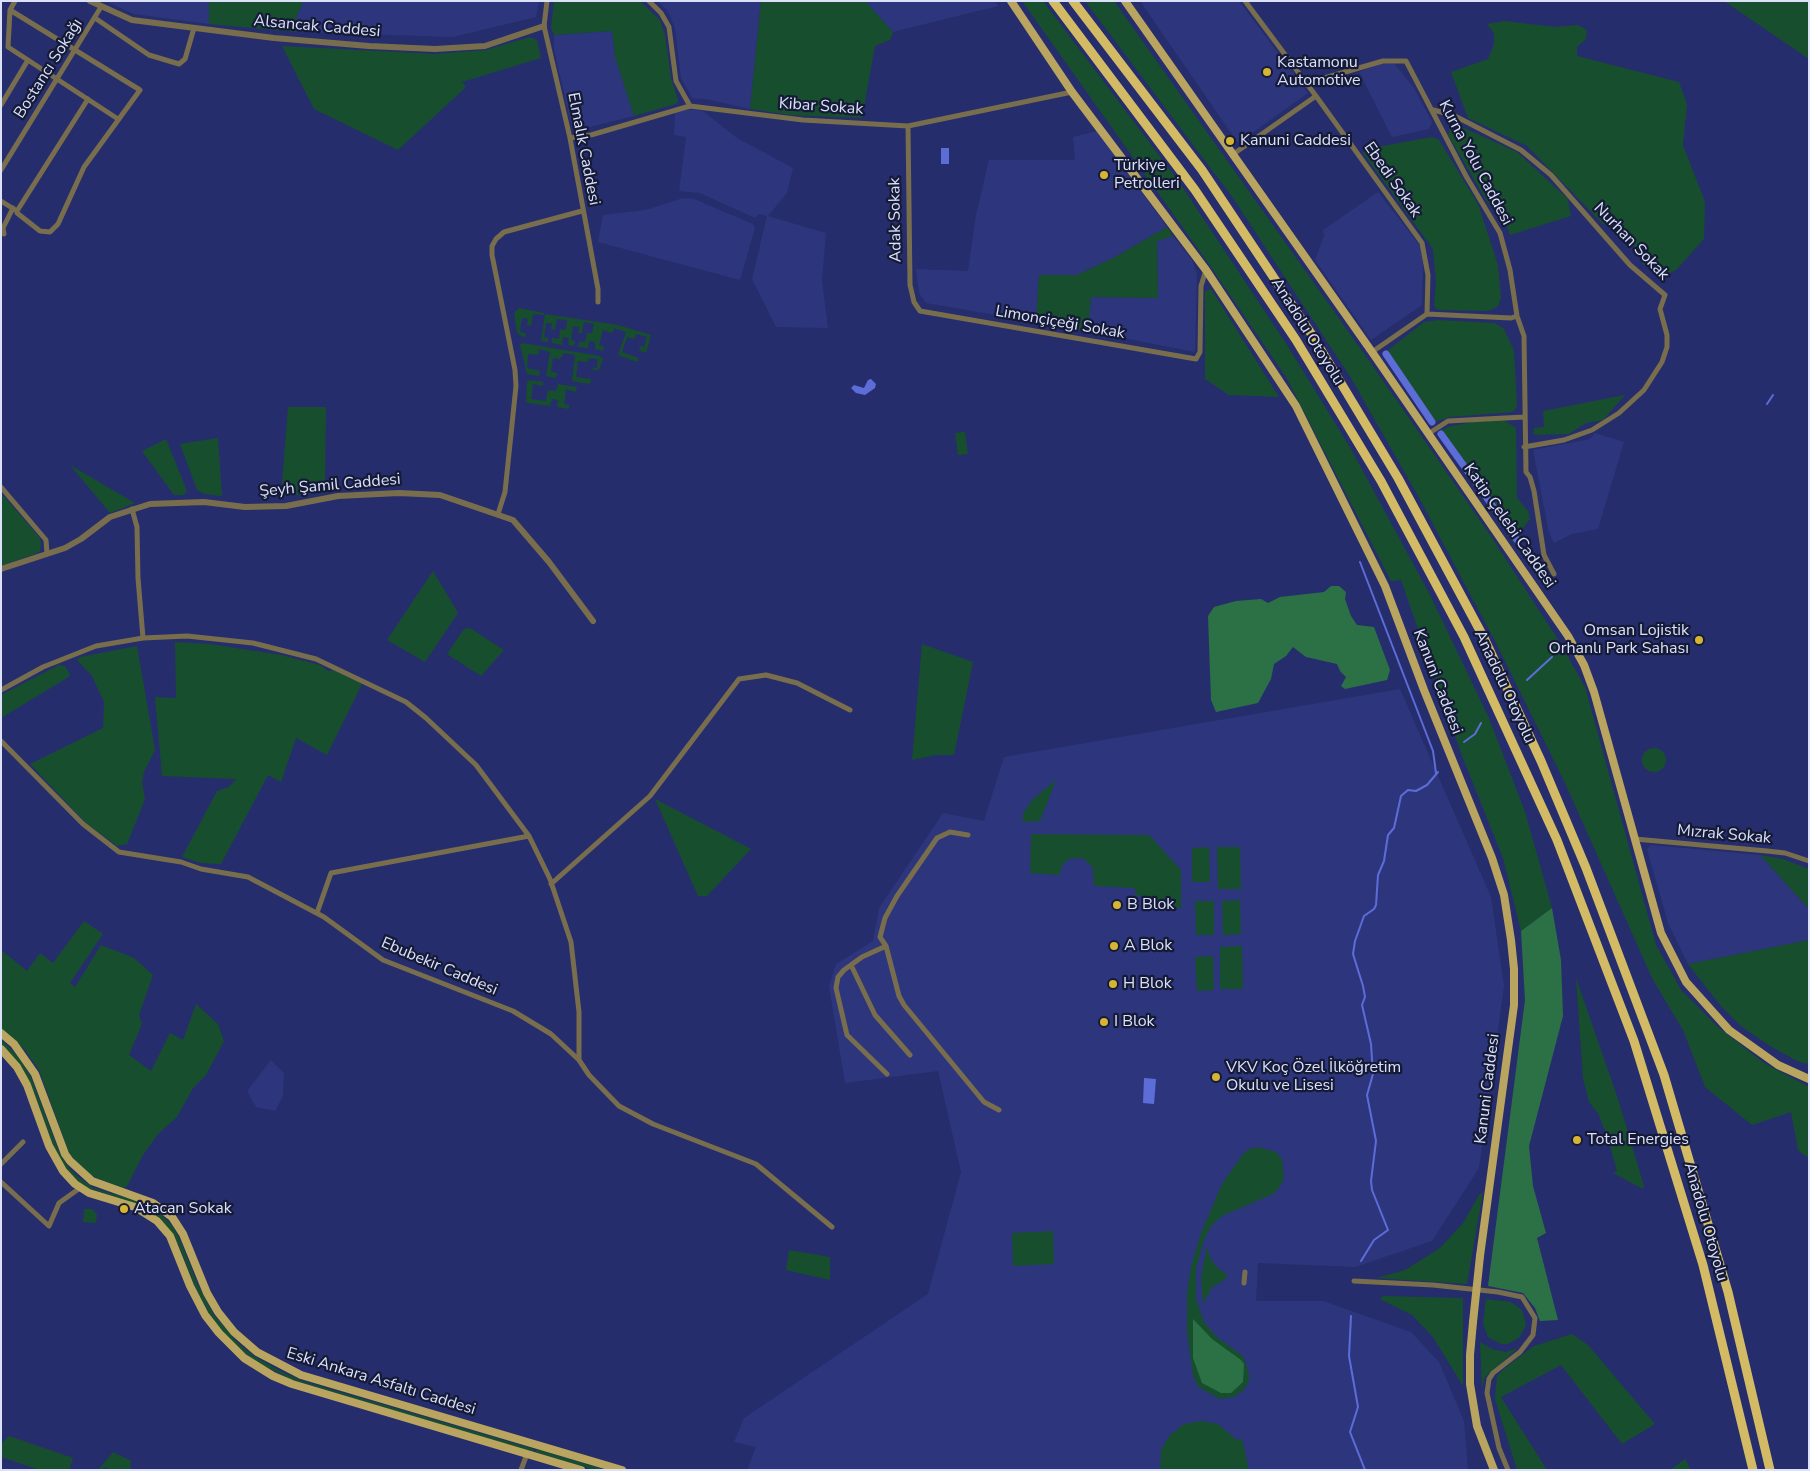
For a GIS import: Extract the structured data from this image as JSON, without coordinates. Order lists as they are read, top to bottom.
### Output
{
  "streets": {
    "highway": ["Anadolu Otoyolu"],
    "main road": ["Katip Çelebi Caddesi", "Kanuni Caddesi", "Eski Ankara Asfaltı Caddesi"],
    "street": [
      "Alsancak Caddesi",
      "Bostancı Sokağı",
      "Kibar Sokak",
      "Elmalık Caddesi",
      "Kurna Yolu Caddesi",
      "Ebedi Sokak",
      "Adak Sokak",
      "Nurhan Sokak",
      "Limonçiçeği Sokak",
      "Şeyh Şamil Caddesi",
      "Mızrak Sokak",
      "Ebubekir Caddesi"
    ]
  },
  "crossings": [
    ["Alsancak Caddesi", "Bostancı Sokağı"],
    ["Alsancak Caddesi", "Elmalık Caddesi"],
    ["Kibar Sokak", "Elmalık Caddesi"],
    ["Kibar Sokak", "Adak Sokak"],
    ["Kibar Sokak", "Kanuni Caddesi"],
    ["Kurna Yolu Caddesi", "Ebedi Sokak"],
    ["Kurna Yolu Caddesi", "Nurhan Sokak"],
    ["Adak Sokak", "Limonçiçeği Sokak"],
    ["Limonçiçeği Sokak", "Kanuni Caddesi"],
    ["Katip Çelebi Caddesi", "Mızrak Sokak"]
  ],
  "places": [
    "Kastamonu Automotive",
    "Kanuni Caddesi",
    "Türkiye Petrolleri",
    "Omsan Lojistik Orhanlı Park Sahası",
    "B Blok",
    "A Blok",
    "H Blok",
    "I Blok",
    "VKV Koç Özel İlköğretim Okulu ve Lisesi",
    "Total Energies",
    "Atacan Sokak"
  ]
}
